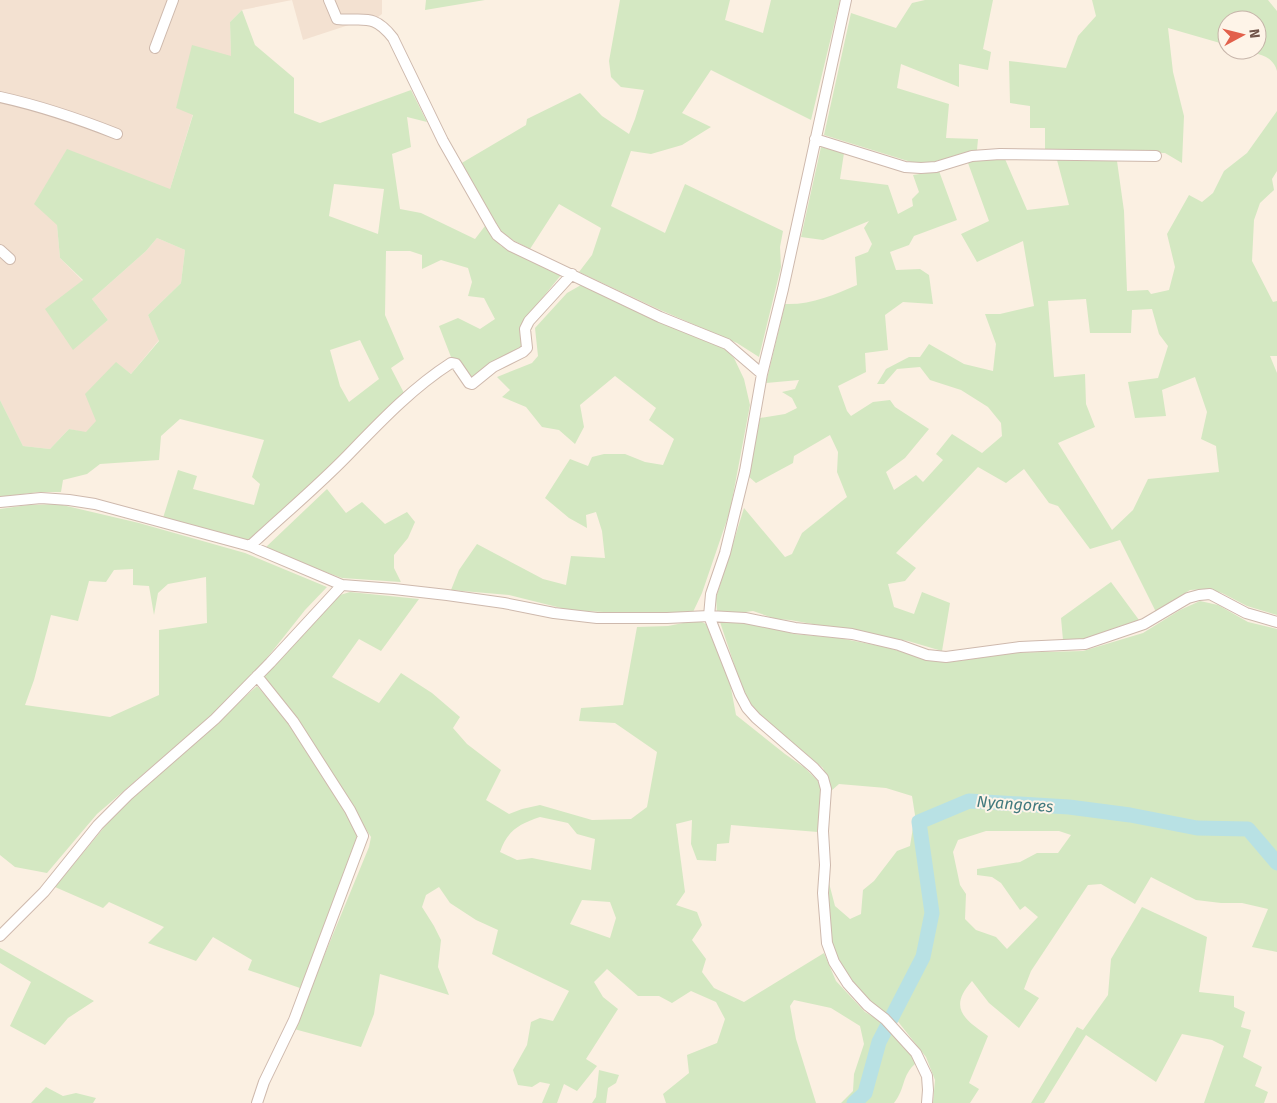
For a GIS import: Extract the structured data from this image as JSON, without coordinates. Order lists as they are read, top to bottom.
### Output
{
  "water": ["Nyangores"],
  "north": "right"
}
